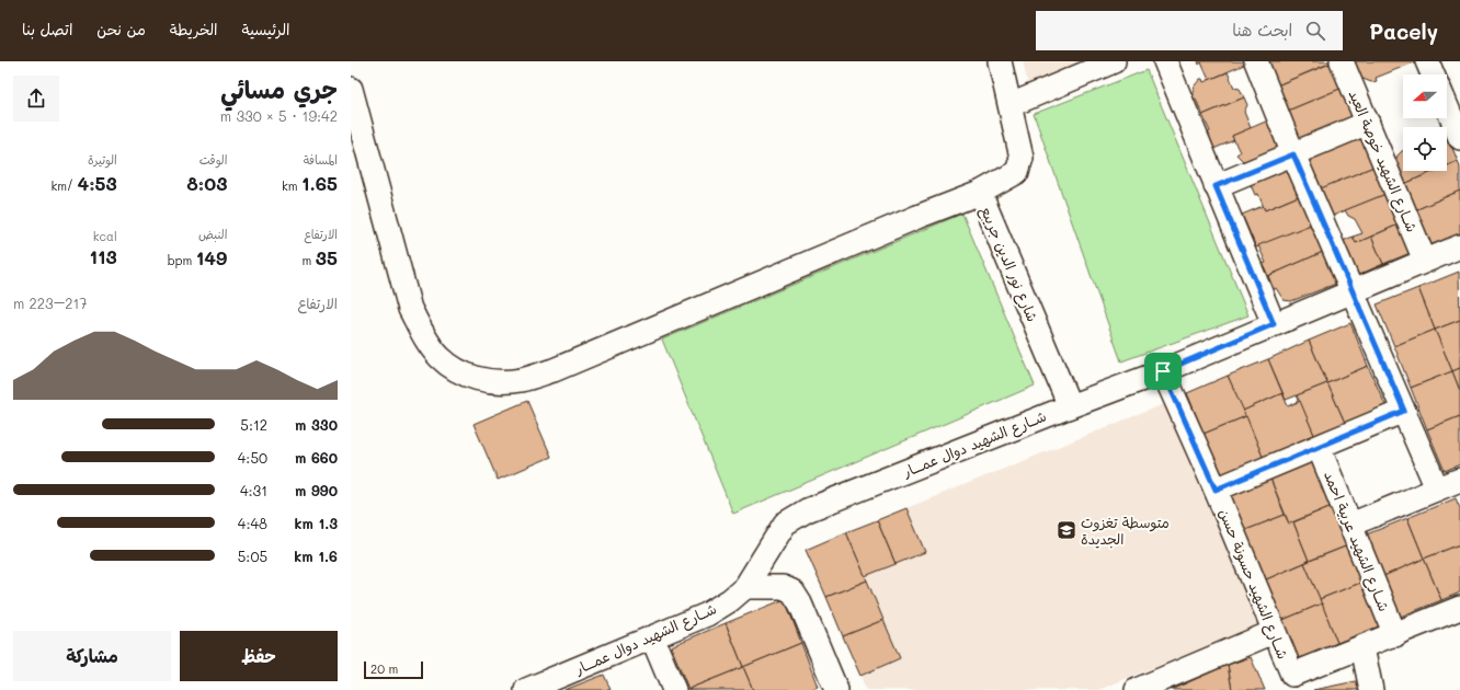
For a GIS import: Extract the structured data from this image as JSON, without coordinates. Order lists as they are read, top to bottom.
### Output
{
  "streets": {
    "street": [
      "شــارع الشهيد خوصة العيد",
      "شارع نور الدين جريبع",
      "شــارع الشهيد دوال عمـــار",
      "شــارع الشهيد عربية احمد",
      "شــارع الشهيد حسونة حسن"
    ]
  },
  "crossings": [
    ["شــارع الشهيد خوصة العيد", "شــارع الشهيد دوال عمـــار"],
    ["شارع نور الدين جريبع", "شــارع الشهيد دوال عمـــار"],
    ["شــارع الشهيد دوال عمـــار", "شــارع الشهيد حسونة حسن"]
  ],
  "places": {
    "school or university": ["متوسطة تغزوت الجديدة"]
  },
  "scale_bar": "20 m",
  "north": "left",
  "page": {
    "header": "Pacely",
    "search": "ابحث هنا",
    "nav": [
      "الرئيسية",
      "الخريطة",
      "من نحن",
      "اتصل بنا"
    ],
    "heading": ["جري مسائي", "19:42 · 5 × 330 m"],
    "stats": [
      ["المسافة", "1.65 km"],
      ["الوقت", "8:03"],
      ["الوتيرة", "4:53 /km"],
      ["الارتفاع", "35 m"],
      ["النبض", "149 bpm"],
      ["kcal", "113"]
    ],
    "chart": ["الارتفاع", "217–223 m"],
    "list": [
      {
        "name": "330 m",
        "note": "5:12"
      },
      {
        "name": "660 m",
        "note": "4:50"
      },
      {
        "name": "990 m",
        "note": "4:31"
      },
      {
        "name": "1.3 km",
        "note": "4:48"
      },
      {
        "name": "1.6 km",
        "note": "5:05"
      }
    ],
    "buttons": ["حفظ", "مشاركة"],
    "scale": "20 m"
  }
}
